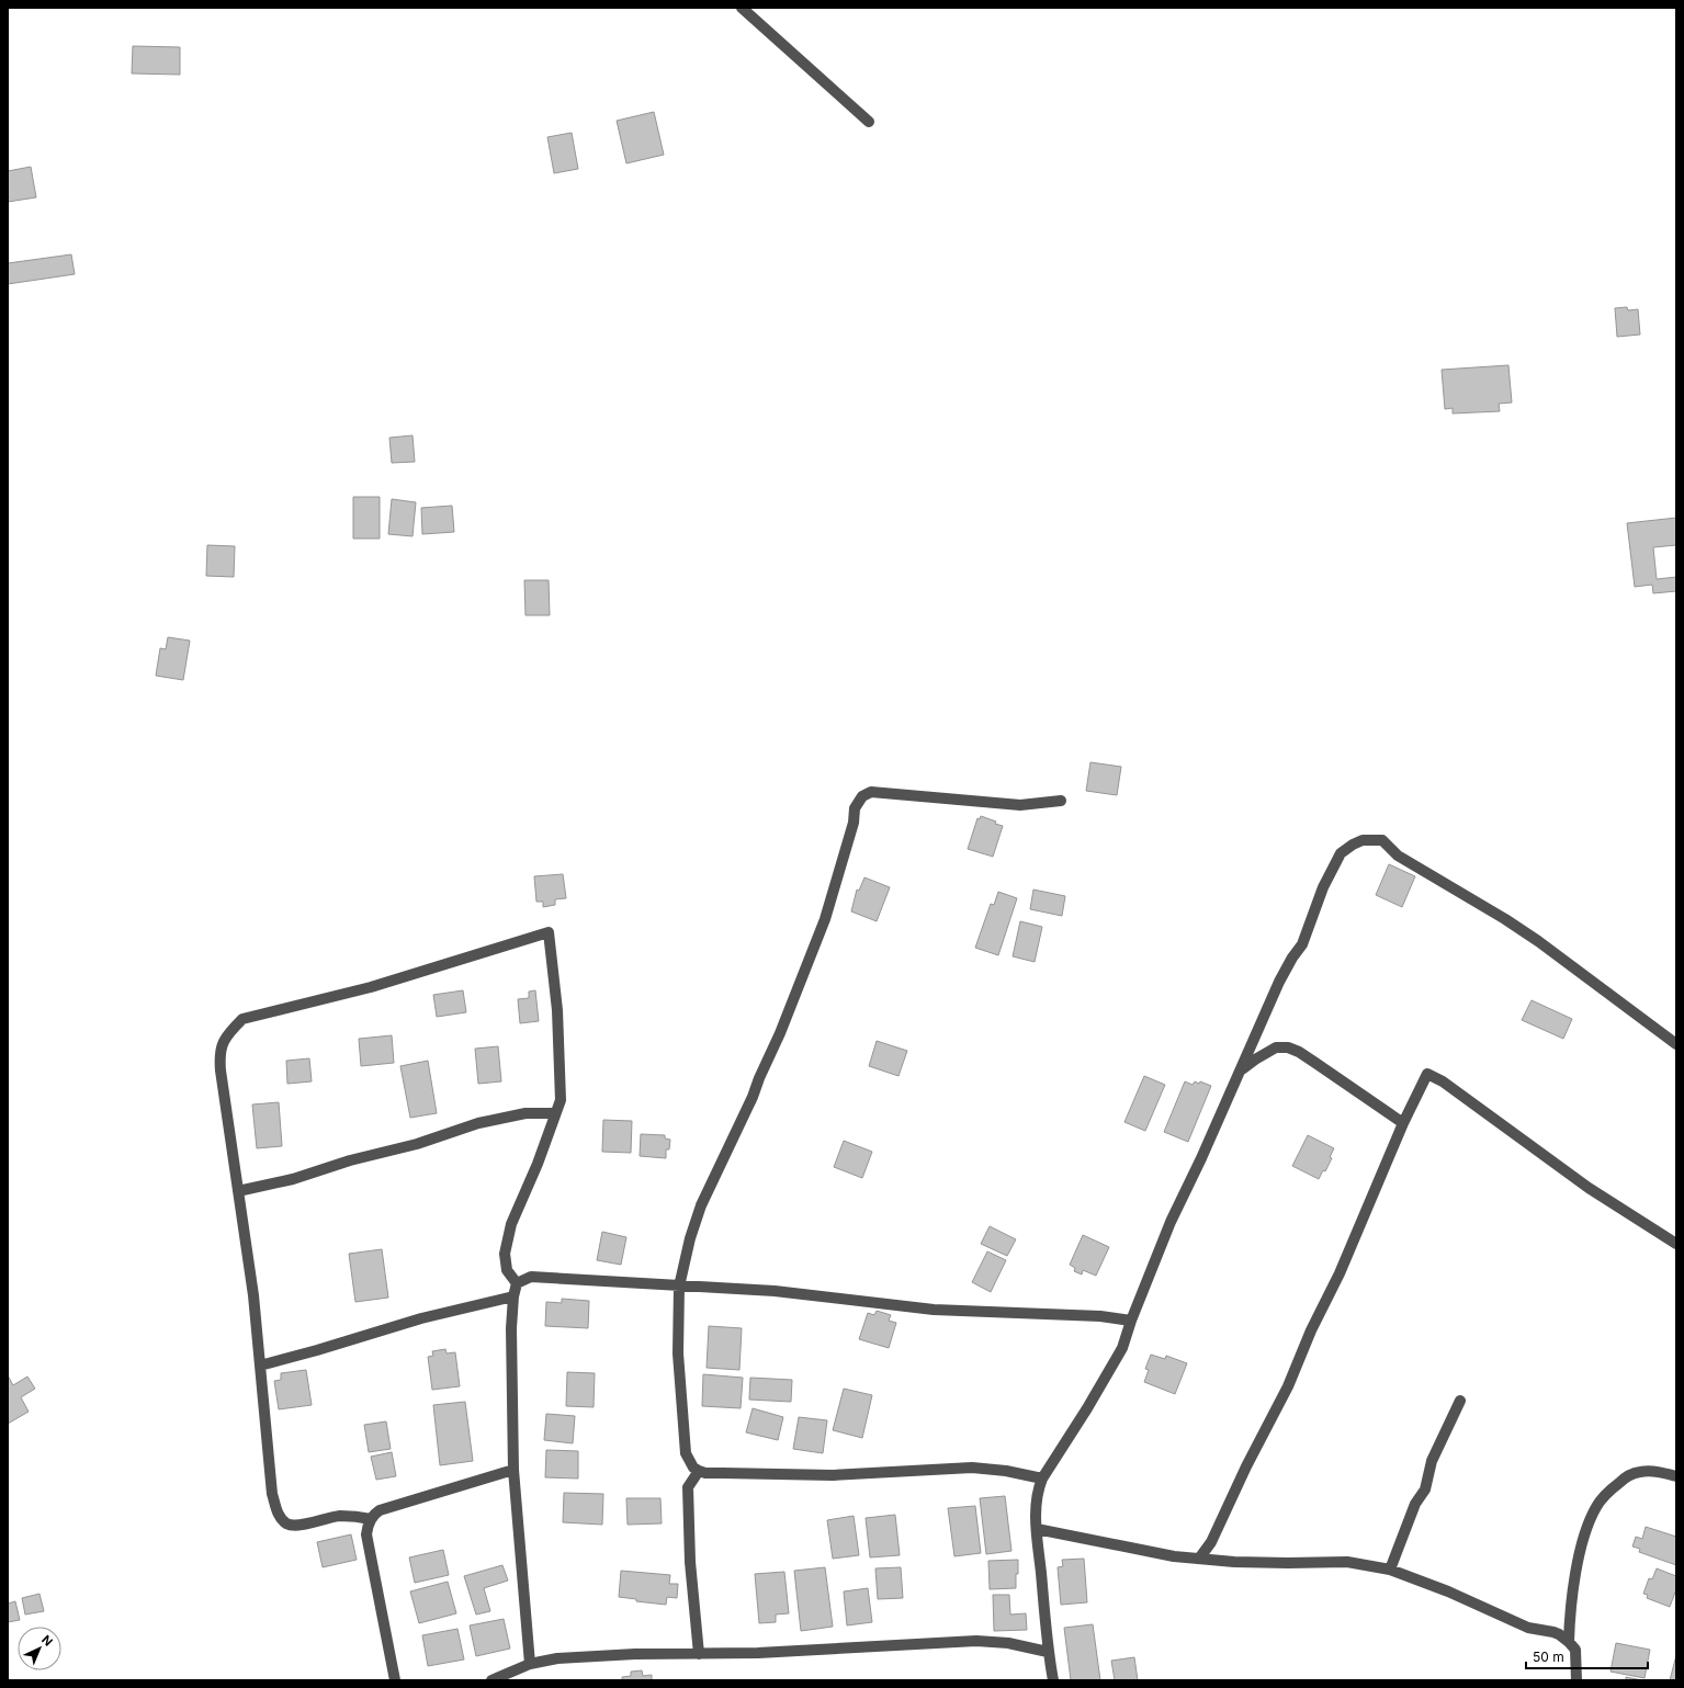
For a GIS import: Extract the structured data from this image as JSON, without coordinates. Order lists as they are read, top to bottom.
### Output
{
  "scale_bar": "50 m",
  "north": "top right"
}
